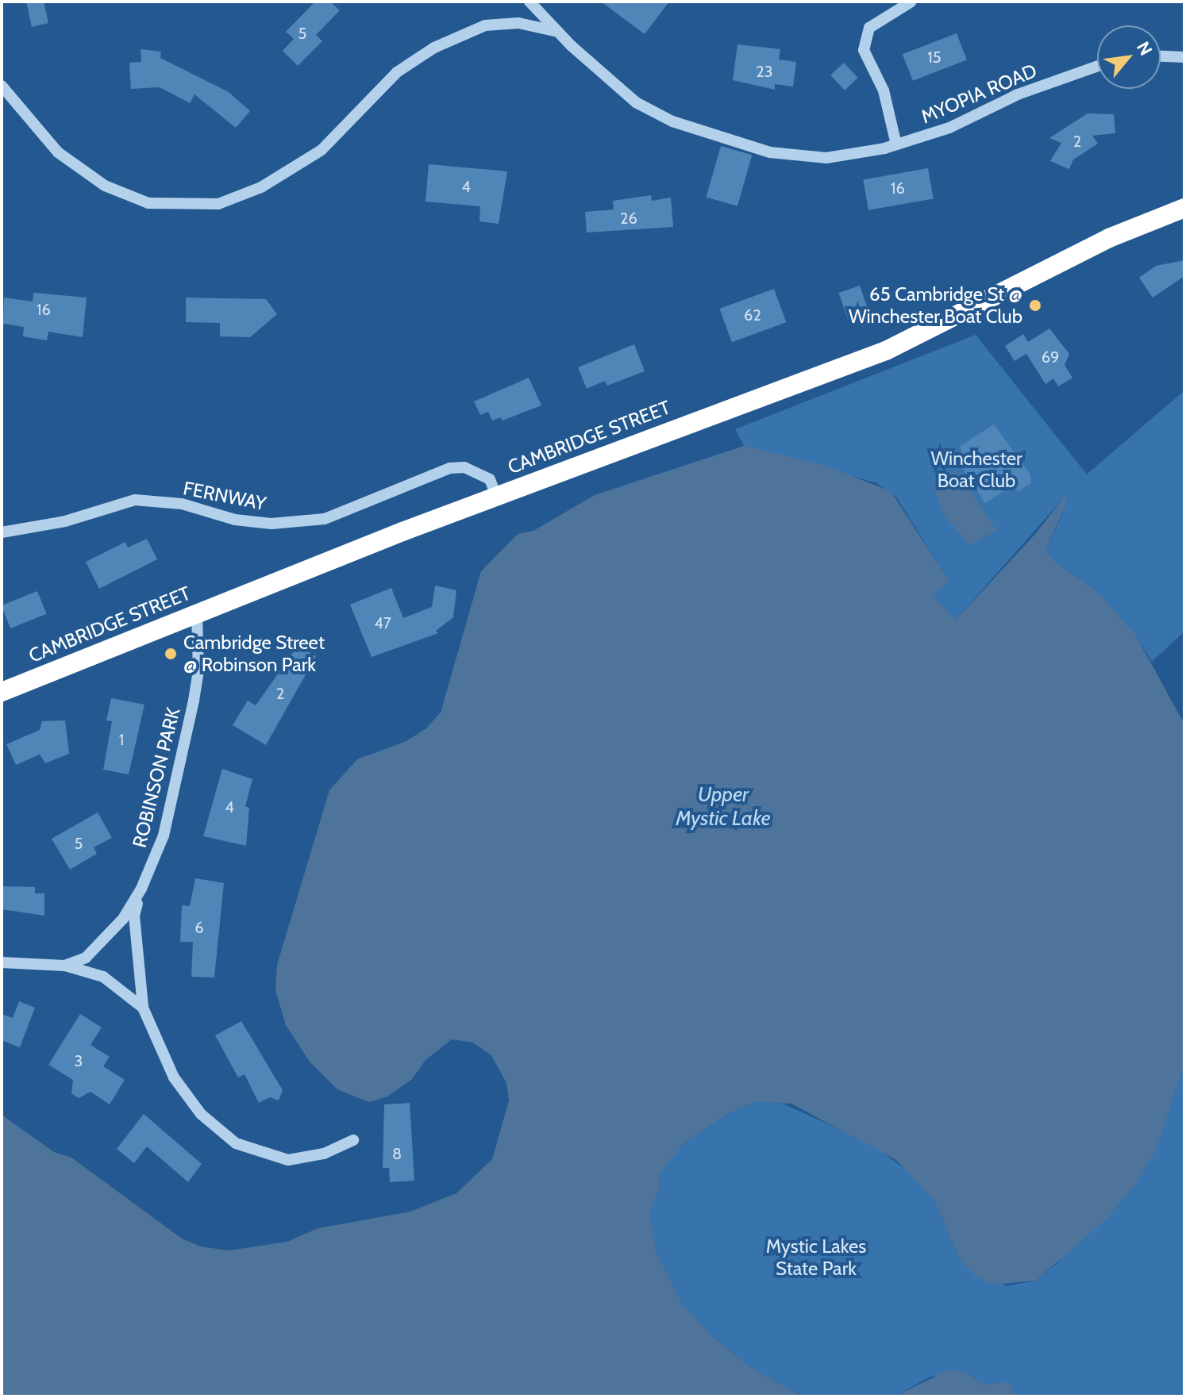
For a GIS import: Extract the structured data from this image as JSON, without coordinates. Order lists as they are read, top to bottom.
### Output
{
  "streets": {
    "highway": ["CAMBRIDGE STREET"],
    "street": ["MYOPIA ROAD", "FERNWAY", "ROBINSON PARK"]
  },
  "crossings": [
    ["CAMBRIDGE STREET", "FERNWAY"],
    ["CAMBRIDGE STREET", "ROBINSON PARK"]
  ],
  "water": ["Upper Mystic Lake"],
  "parks": ["Winchester Boat Club", "Mystic Lakes State Park"],
  "places": ["65 Cambridge St @ Winchester Boat Club", "Cambridge Street @ Robinson Park"],
  "house_numbers": [
    "5",
    "15",
    "23",
    "2",
    "4",
    "16",
    "26",
    "16",
    "62",
    "69",
    "47",
    "2",
    "1",
    "4",
    "5",
    "6",
    "3",
    "8"
  ],
  "north": "top right"
}
